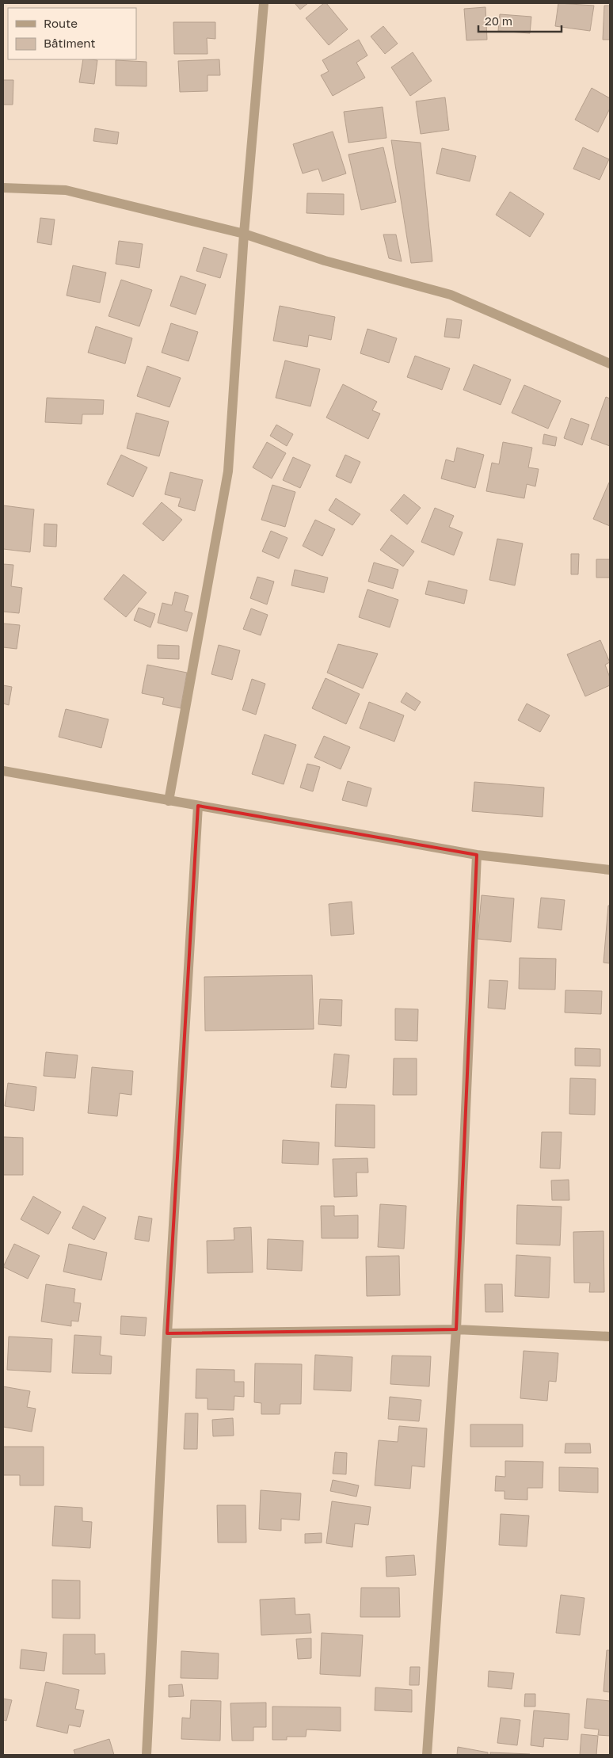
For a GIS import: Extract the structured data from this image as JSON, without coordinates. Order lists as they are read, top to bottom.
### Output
{
  "legend": ["Route", "Bâtiment"],
  "scale_bar": "20 m"
}
